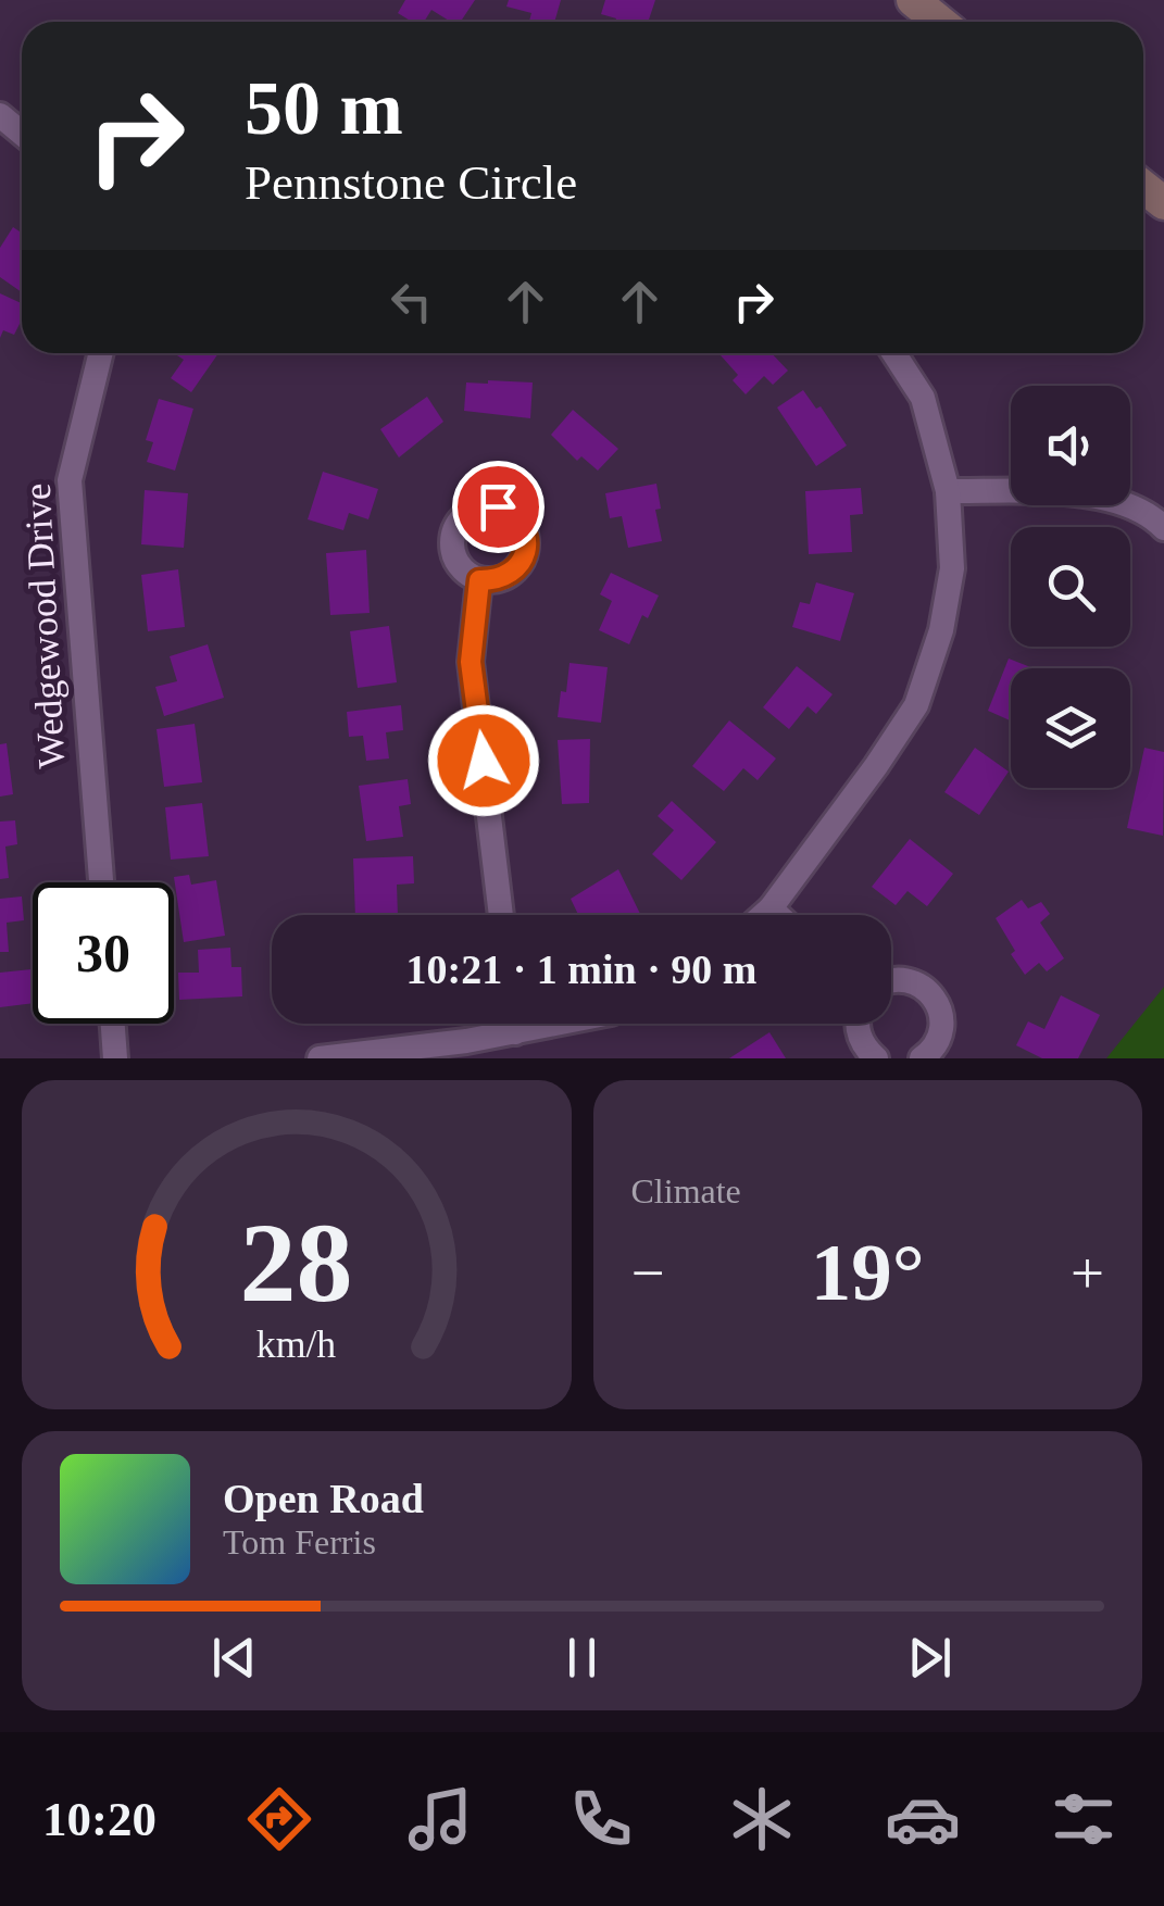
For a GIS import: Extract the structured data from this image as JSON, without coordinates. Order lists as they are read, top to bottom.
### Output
{
  "streets": {
    "street": ["Wedgewood Drive"]
  },
  "page": {
    "turn": ["50 m", "Pennstone Circle"],
    "limit": "30",
    "trip": "10:21 · 1 min · 90 m",
    "tile": "Climate",
    "heat": ["−", "19°", "+"],
    "song": ["Open Road", "Tom Ferris"],
    "tabs": "10:20",
    "gauge": ["28", "km/h"]
  }
}
